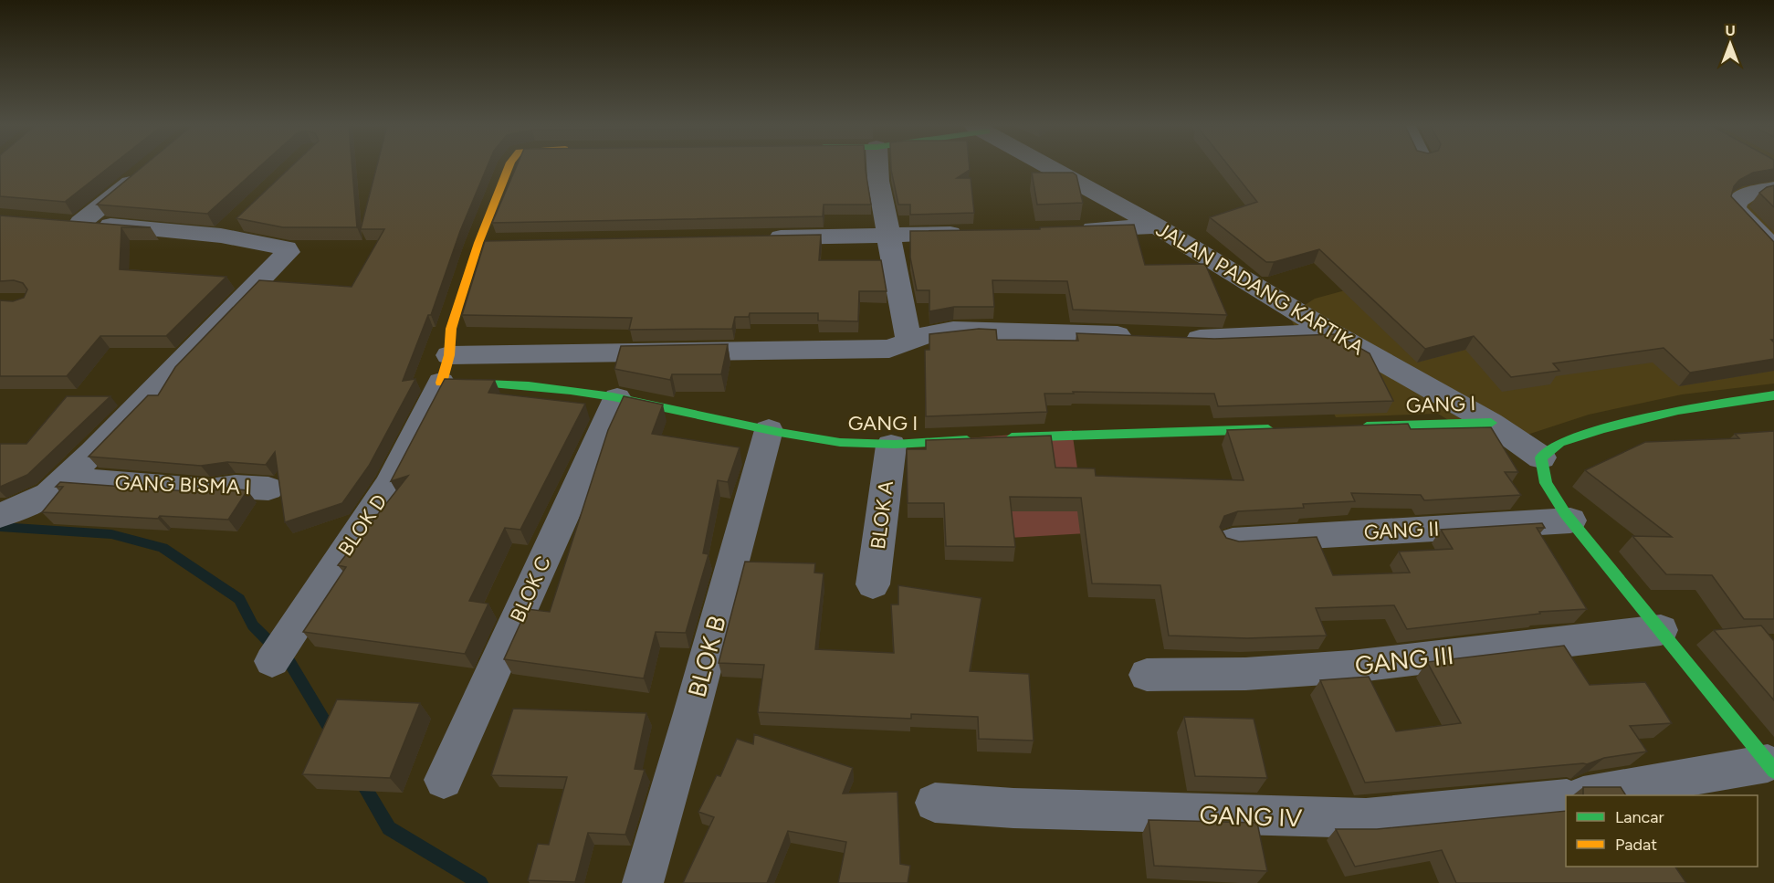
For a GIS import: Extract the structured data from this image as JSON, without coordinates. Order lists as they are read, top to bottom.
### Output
{
  "streets": {
    "street": [
      "JALAN PADANG KARTIKA",
      "GANG I",
      "GANG BISMA I",
      "BLOK A",
      "BLOK D",
      "GANG II",
      "BLOK C",
      "BLOK B",
      "GANG III",
      "GANG IV"
    ]
  },
  "crossings": [
    ["JALAN PADANG KARTIKA", "GANG I"],
    ["GANG I", "BLOK A"],
    ["GANG I", "BLOK D"],
    ["GANG I", "BLOK C"],
    ["GANG I", "BLOK B"]
  ],
  "legend": ["Lancar", "Padat"],
  "north": "top"
}
